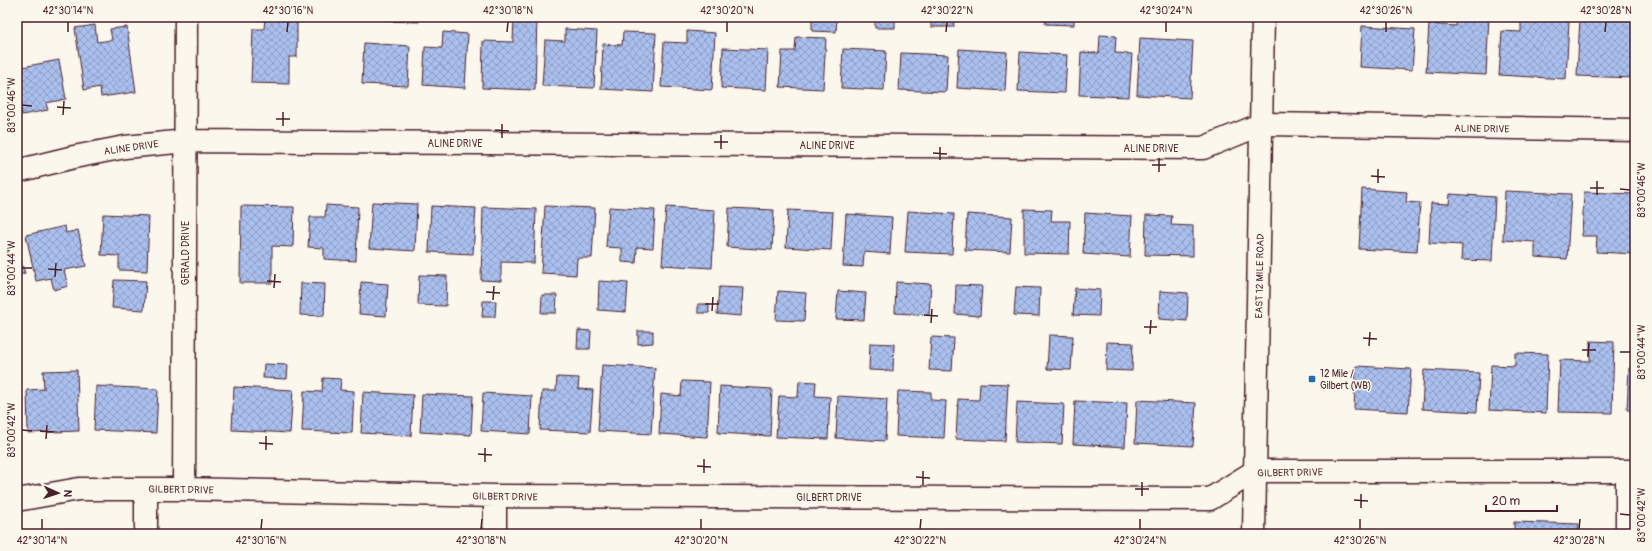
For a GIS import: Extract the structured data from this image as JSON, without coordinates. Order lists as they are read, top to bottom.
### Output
{
  "streets": {
    "street": [
      "ALINE DRIVE",
      "GERALD DRIVE",
      "EAST 12 MILE ROAD",
      "GILBERT DRIVE"
    ]
  },
  "crossings": [
    ["ALINE DRIVE", "GERALD DRIVE"],
    ["ALINE DRIVE", "EAST 12 MILE ROAD"],
    ["GERALD DRIVE", "GILBERT DRIVE"],
    ["EAST 12 MILE ROAD", "GILBERT DRIVE"]
  ],
  "places": {
    "transit": ["12 Mile / Gilbert (WB)"]
  },
  "scale_bar": "20 m",
  "north": "right",
  "coordinates": [
    "42°30'14\"N",
    "42°30'16\"N",
    "42°30'18\"N",
    "42°30'20\"N",
    "42°30'22\"N",
    "42°30'24\"N",
    "42°30'26\"N",
    "42°30'28\"N",
    "83°00'46\"W",
    "83°00'44\"W",
    "83°00'42\"W"
  ]
}
